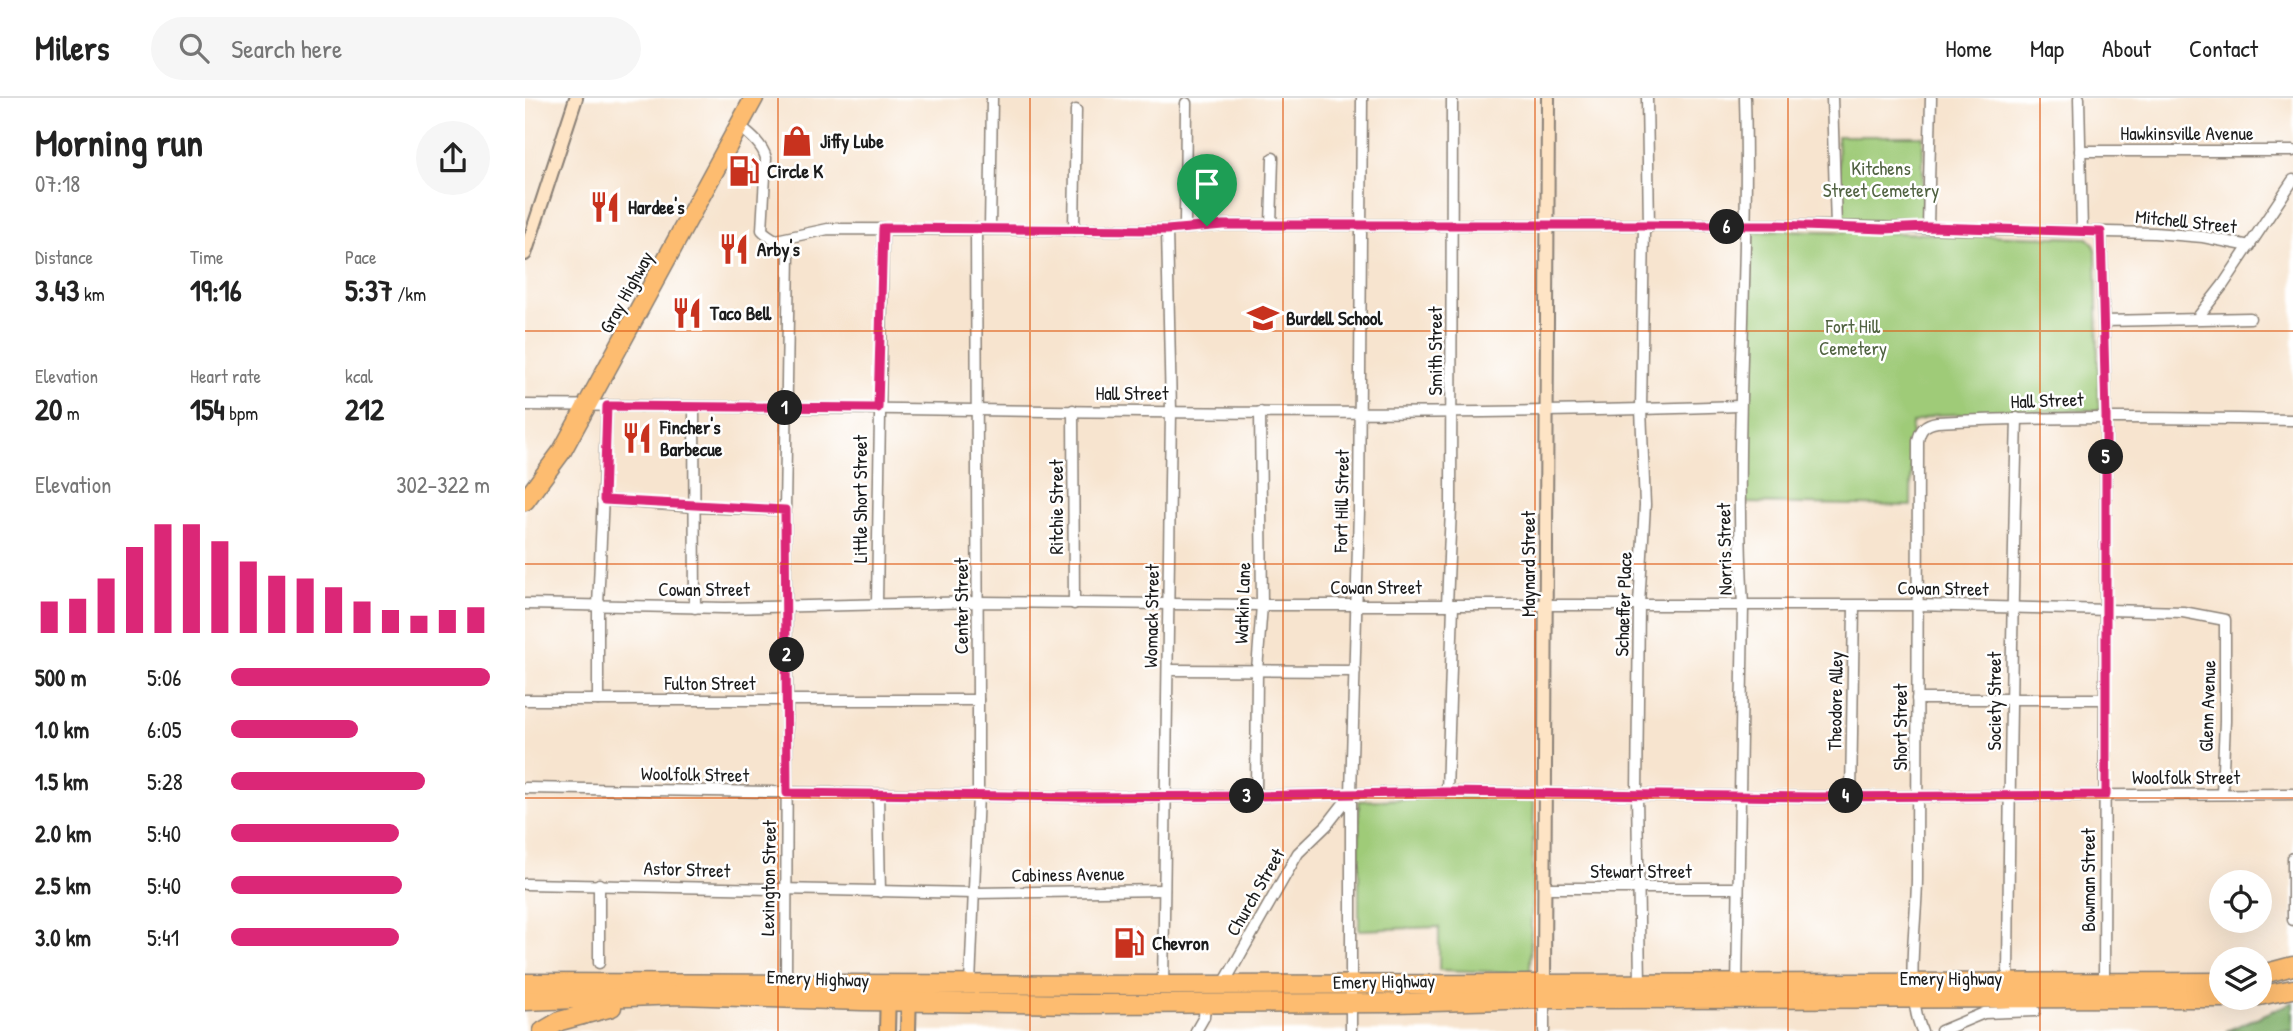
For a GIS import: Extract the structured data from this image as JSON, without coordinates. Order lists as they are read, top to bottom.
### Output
{
  "streets": {
    "highway": ["Gray Highway", "Emery Highway"],
    "street": [
      "Hawkinsville Avenue",
      "Mitchell Street",
      "Smith Street",
      "Hall Street",
      "Little Short Street",
      "Fort Hill Street",
      "Ritchie Street",
      "Norris Street",
      "Maynard Street",
      "Cowan Street",
      "Watkin Lane",
      "Schaeffer Place",
      "Center Street",
      "Womack Street",
      "Fulton Street",
      "Theodore Alley",
      "Society Street",
      "Glenn Avenue",
      "Short Street",
      "Woolfolk Street",
      "Astor Street",
      "Stewart Street",
      "Cabiness Avenue",
      "Lexington Street",
      "Bowman Street",
      "Church Street"
    ]
  },
  "crossings": [
    ["Mitchell Street", "Smith Street"],
    ["Mitchell Street", "Little Short Street"],
    ["Mitchell Street", "Fort Hill Street"],
    ["Mitchell Street", "Norris Street"],
    ["Mitchell Street", "Maynard Street"],
    ["Mitchell Street", "Schaeffer Place"],
    ["Mitchell Street", "Center Street"],
    ["Mitchell Street", "Womack Street"],
    ["Mitchell Street", "Lexington Street"],
    ["Mitchell Street", "Bowman Street"],
    ["Gray Highway", "Hall Street"],
    ["Gray Highway", "Lexington Street"],
    ["Smith Street", "Hall Street"],
    ["Smith Street", "Cowan Street"],
    ["Smith Street", "Woolfolk Street"],
    ["Hall Street", "Little Short Street"],
    ["Hall Street", "Fort Hill Street"],
    ["Hall Street", "Ritchie Street"],
    ["Hall Street", "Norris Street"],
    ["Hall Street", "Maynard Street"],
    ["Hall Street", "Watkin Lane"],
    ["Hall Street", "Schaeffer Place"],
    ["Hall Street", "Center Street"],
    ["Hall Street", "Womack Street"],
    ["Hall Street", "Society Street"],
    ["Hall Street", "Short Street"],
    ["Hall Street", "Lexington Street"],
    ["Hall Street", "Bowman Street"],
    ["Little Short Street", "Cowan Street"],
    ["Fort Hill Street", "Cowan Street"],
    ["Fort Hill Street", "Woolfolk Street"],
    ["Fort Hill Street", "Church Street"],
    ["Fort Hill Street", "Emery Highway"],
    ["Ritchie Street", "Cowan Street"],
    ["Norris Street", "Cowan Street"],
    ["Norris Street", "Woolfolk Street"],
    ["Norris Street", "Stewart Street"],
    ["Norris Street", "Emery Highway"],
    ["Maynard Street", "Cowan Street"],
    ["Maynard Street", "Woolfolk Street"],
    ["Maynard Street", "Stewart Street"],
    ["Maynard Street", "Emery Highway"],
    ["Cowan Street", "Watkin Lane"],
    ["Cowan Street", "Schaeffer Place"],
    ["Cowan Street", "Center Street"],
    ["Cowan Street", "Womack Street"],
    ["Cowan Street", "Theodore Alley"],
    ["Cowan Street", "Society Street"],
    ["Cowan Street", "Glenn Avenue"],
    ["Cowan Street", "Short Street"],
    ["Cowan Street", "Lexington Street"],
    ["Cowan Street", "Bowman Street"],
    ["Watkin Lane", "Woolfolk Street"],
    ["Schaeffer Place", "Woolfolk Street"],
    ["Schaeffer Place", "Stewart Street"],
    ["Schaeffer Place", "Emery Highway"],
    ["Center Street", "Fulton Street"],
    ["Center Street", "Woolfolk Street"],
    ["Center Street", "Astor Street"],
    ["Center Street", "Cabiness Avenue"],
    ["Center Street", "Emery Highway"],
    ["Womack Street", "Woolfolk Street"],
    ["Womack Street", "Cabiness Avenue"],
    ["Womack Street", "Emery Highway"],
    ["Fulton Street", "Lexington Street"],
    ["Theodore Alley", "Woolfolk Street"],
    ["Society Street", "Woolfolk Street"],
    ["Society Street", "Emery Highway"],
    ["Glenn Avenue", "Woolfolk Street"],
    ["Short Street", "Woolfolk Street"],
    ["Short Street", "Emery Highway"],
    ["Woolfolk Street", "Lexington Street"],
    ["Woolfolk Street", "Bowman Street"],
    ["Woolfolk Street", "Church Street"],
    ["Astor Street", "Cabiness Avenue"],
    ["Astor Street", "Lexington Street"],
    ["Lexington Street", "Emery Highway"],
    ["Bowman Street", "Emery Highway"],
    ["Church Street", "Emery Highway"]
  ],
  "parks": ["Kitchens Street Cemetery", "Fort Hill Cemetery"],
  "places": {
    "shop": ["Jiffy Lube"],
    "fuel station": ["Circle K", "Chevron"],
    "restaurant": [
      "Hardee's",
      "Arby's",
      "Taco Bell",
      "Fincher's Barbecue"
    ],
    "school or university": ["Burdell School"]
  },
  "page": {
    "header": "Milers",
    "search": "Search here",
    "nav": [
      "Home",
      "Map",
      "About",
      "Contact"
    ],
    "heading": ["Morning run", "07:18"],
    "pins": [
      "6",
      "1",
      "5",
      "2",
      "3",
      "4"
    ],
    "stats": [
      ["Distance", "3.43 km"],
      ["Time", "19:16"],
      ["Pace", "5:37 /km"],
      ["Elevation", "20 m"],
      ["Heart rate", "154 bpm"],
      ["kcal", "212"]
    ],
    "chart": ["Elevation", "302–322 m"],
    "list": [
      {
        "name": "500 m",
        "note": "5:06"
      },
      {
        "name": "1.0 km",
        "note": "6:05"
      },
      {
        "name": "1.5 km",
        "note": "5:28"
      },
      {
        "name": "2.0 km",
        "note": "5:40"
      },
      {
        "name": "2.5 km",
        "note": "5:40"
      },
      {
        "name": "3.0 km",
        "note": "5:41"
      }
    ]
  }
}
